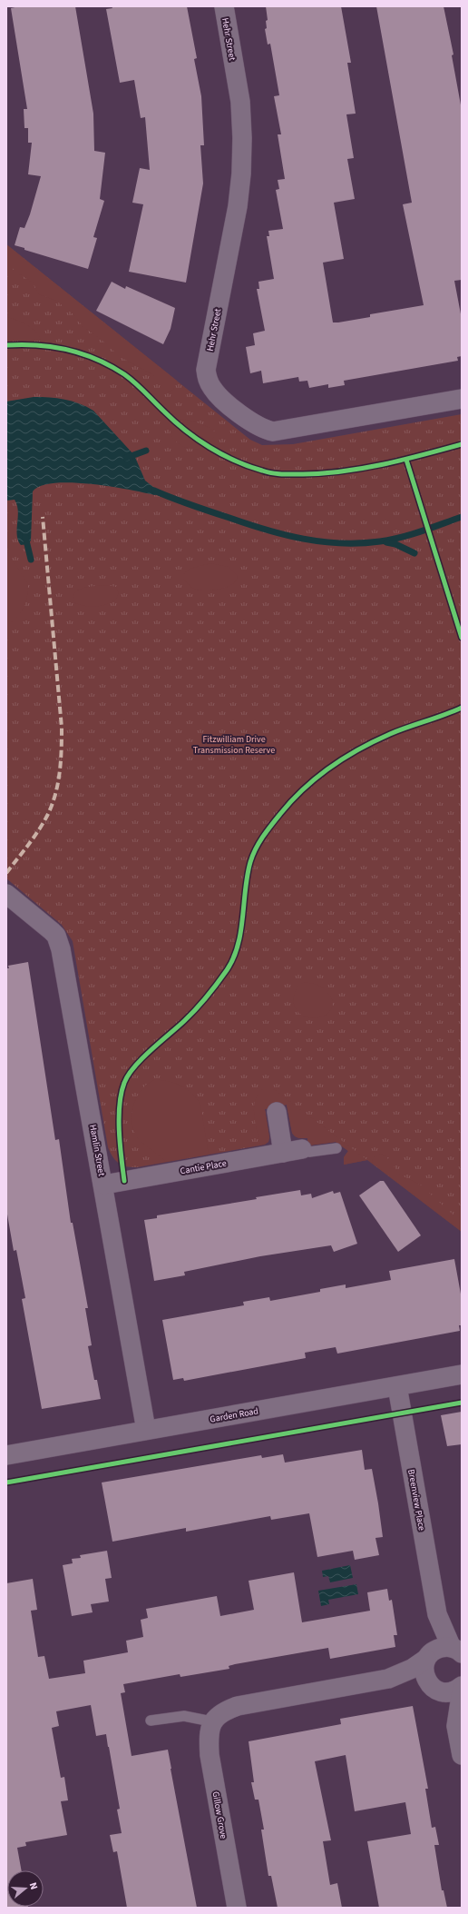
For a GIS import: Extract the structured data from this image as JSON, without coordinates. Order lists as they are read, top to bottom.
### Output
{
  "streets": {
    "street": [
      "Hehr Street",
      "Hamlin Street",
      "Cantie Place",
      "Garden Road",
      "Breenview Place",
      "Gillow Grove"
    ]
  },
  "crossings": [
    ["Hamlin Street", "Cantie Place"],
    ["Hamlin Street", "Garden Road"],
    ["Garden Road", "Breenview Place"]
  ],
  "parks": ["Fitzwilliam Drive Transmission Reserve"],
  "north": "right"
}
